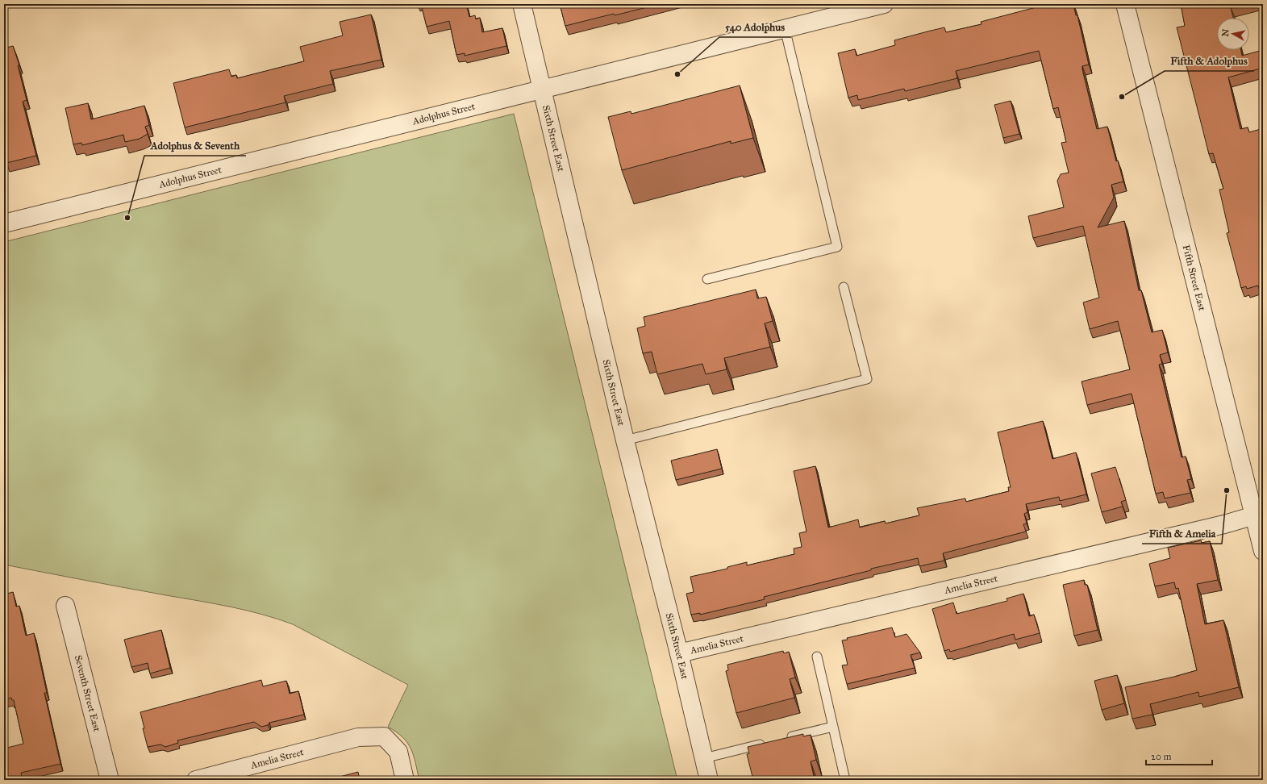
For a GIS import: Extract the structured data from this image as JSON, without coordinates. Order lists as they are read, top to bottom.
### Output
{
  "streets": {
    "street": [
      "Adolphus Street",
      "Sixth Street East",
      "Fifth Street East",
      "Amelia Street",
      "Seventh Street East"
    ]
  },
  "crossings": [
    ["Adolphus Street", "Sixth Street East"],
    ["Sixth Street East", "Amelia Street"],
    ["Fifth Street East", "Amelia Street"]
  ],
  "places": [
    "540 Adolphus",
    "Fifth & Adolphus",
    "Adolphus & Seventh",
    "Fifth & Amelia"
  ],
  "scale_bar": "20 m",
  "north": "left"
}
